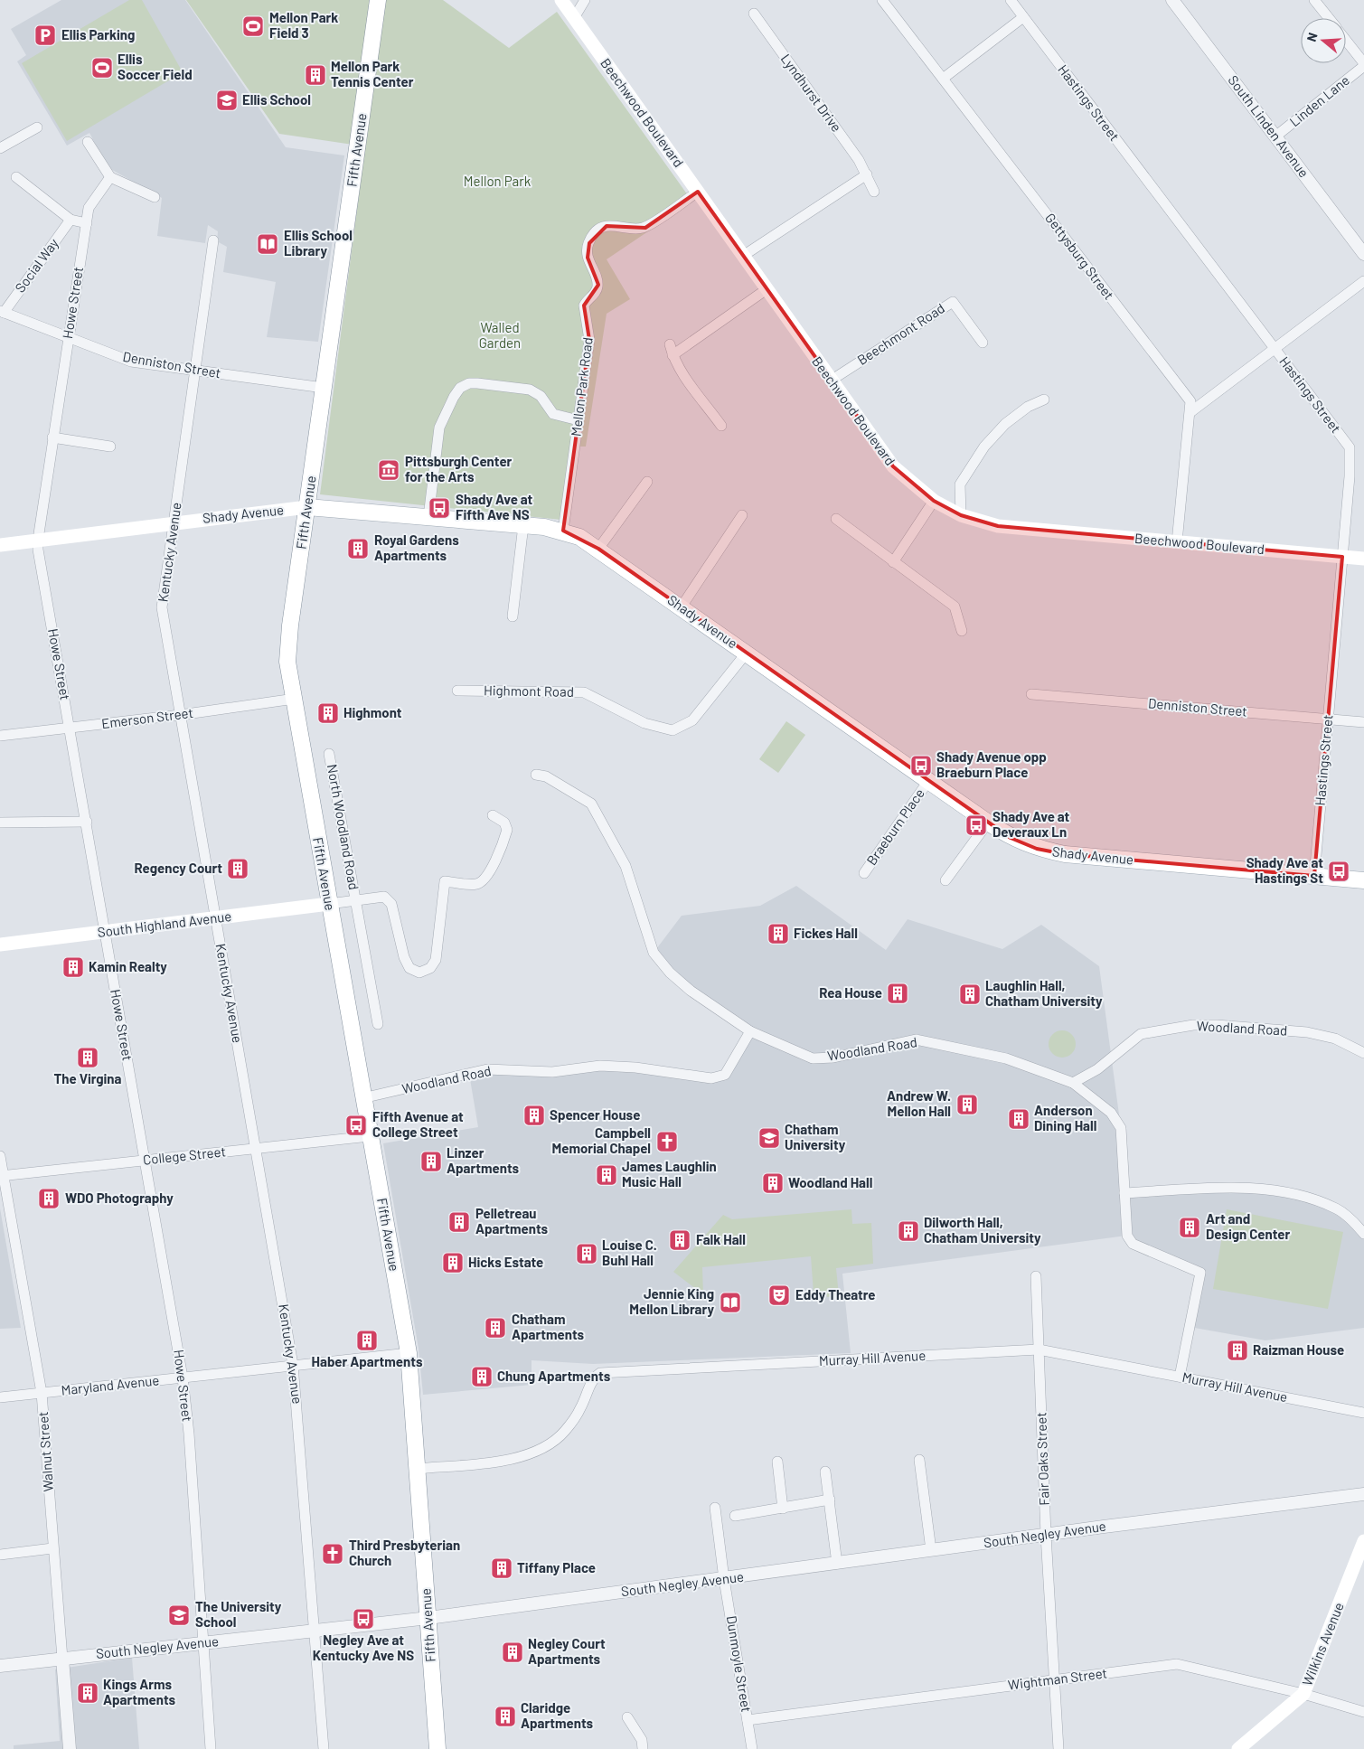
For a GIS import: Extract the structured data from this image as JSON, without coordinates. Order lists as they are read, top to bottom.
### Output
{
  "streets": {
    "main road": [
      "Beechwood Boulevard",
      "Fifth Avenue",
      "Shady Avenue",
      "South Highland Avenue",
      "Wilkins Avenue"
    ],
    "street": [
      "Lyndhurst Drive",
      "Linden Lane",
      "Hastings Street",
      "South Linden Avenue",
      "Gettysburg Street",
      "Social Way",
      "Howe Street",
      "Beechmont Road",
      "Denniston Street",
      "Mellon Park Road",
      "Kentucky Avenue",
      "Highmont Road",
      "Emerson Street",
      "North Woodland Road",
      "Braeburn Place",
      "Woodland Road",
      "College Street",
      "Murray Hill Avenue",
      "Maryland Avenue",
      "Walnut Street",
      "Fair Oaks Street",
      "South Negley Avenue",
      "Dunmoyle Street",
      "Wightman Street"
    ]
  },
  "crossings": [
    ["Linden Lane", "South Linden Avenue"],
    ["Hastings Street", "Beechwood Boulevard"],
    ["Hastings Street", "Denniston Street"],
    ["Hastings Street", "Shady Avenue"],
    ["Beechwood Boulevard", "Gettysburg Street"],
    ["Beechwood Boulevard", "Beechmont Road"],
    ["Beechwood Boulevard", "Mellon Park Road"],
    ["Fifth Avenue", "Denniston Street"],
    ["Fifth Avenue", "Shady Avenue"],
    ["Fifth Avenue", "Emerson Street"],
    ["Fifth Avenue", "North Woodland Road"],
    ["Fifth Avenue", "South Highland Avenue"],
    ["Fifth Avenue", "Woodland Road"],
    ["Fifth Avenue", "College Street"],
    ["Fifth Avenue", "Murray Hill Avenue"],
    ["Fifth Avenue", "Maryland Avenue"],
    ["Fifth Avenue", "South Negley Avenue"],
    ["Social Way", "Denniston Street"],
    ["Howe Street", "Denniston Street"],
    ["Howe Street", "Shady Avenue"],
    ["Howe Street", "Emerson Street"],
    ["Howe Street", "South Highland Avenue"],
    ["Howe Street", "College Street"],
    ["Howe Street", "Maryland Avenue"],
    ["Howe Street", "South Negley Avenue"],
    ["Denniston Street", "Kentucky Avenue"],
    ["Mellon Park Road", "Shady Avenue"],
    ["Shady Avenue", "Kentucky Avenue"],
    ["Shady Avenue", "Highmont Road"],
    ["Shady Avenue", "Braeburn Place"],
    ["Kentucky Avenue", "Emerson Street"],
    ["Kentucky Avenue", "South Highland Avenue"],
    ["Kentucky Avenue", "College Street"],
    ["Kentucky Avenue", "Maryland Avenue"],
    ["Kentucky Avenue", "South Negley Avenue"],
    ["North Woodland Road", "South Highland Avenue"],
    ["College Street", "Walnut Street"],
    ["Murray Hill Avenue", "Fair Oaks Street"],
    ["Maryland Avenue", "Walnut Street"],
    ["Walnut Street", "South Negley Avenue"],
    ["Fair Oaks Street", "South Negley Avenue"],
    ["Fair Oaks Street", "Wightman Street"],
    ["South Negley Avenue", "Dunmoyle Street"],
    ["Wilkins Avenue", "Wightman Street"],
    ["Dunmoyle Street", "Wightman Street"]
  ],
  "parks": ["Mellon Park", "Walled Garden"],
  "places": {
    "sports": ["Mellon Park Field 3", "Ellis Soccer Field"],
    "parking": ["Ellis Parking"],
    "building": [
      "Mellon Park Tennis Center",
      "Royal Gardens Apartments",
      "Highmont",
      "Regency Court",
      "Fickes Hall",
      "Kamin Realty",
      "Rea House",
      "Laughlin Hall, Chatham University",
      "The Virgina",
      "Andrew W. Mellon Hall",
      "Spencer House",
      "Anderson Dining Hall",
      "Linzer Apartments",
      "James Laughlin Music Hall",
      "Woodland Hall",
      "WDO Photography",
      "Pelletreau Apartments",
      "Art and Design Center",
      "Dilworth Hall, Chatham University",
      "Falk Hall",
      "Louise C. Buhl Hall",
      "Hicks Estate",
      "Chatham Apartments",
      "Haber Apartments",
      "Raizman House",
      "Chung Apartments",
      "Tiffany Place",
      "Negley Court Apartments",
      "Kings Arms Apartments",
      "Claridge Apartments"
    ],
    "school or university": ["Ellis School", "Chatham University", "The University School"],
    "library": ["Ellis School Library", "Jennie King Mellon Library"],
    "museum": ["Pittsburgh Center for the Arts"],
    "bus stop": [
      "Shady Ave at Fifth Ave NS",
      "Shady Avenue opp Braeburn Place",
      "Shady Ave at Deveraux Ln",
      "Shady Ave at Hastings St",
      "Fifth Avenue at College Street",
      "Negley Ave at Kentucky Ave NS"
    ],
    "church": ["Campbell Memorial Chapel", "Third Presbyterian Church"],
    "theatre": ["Eddy Theatre"]
  },
  "north": "left"
}
